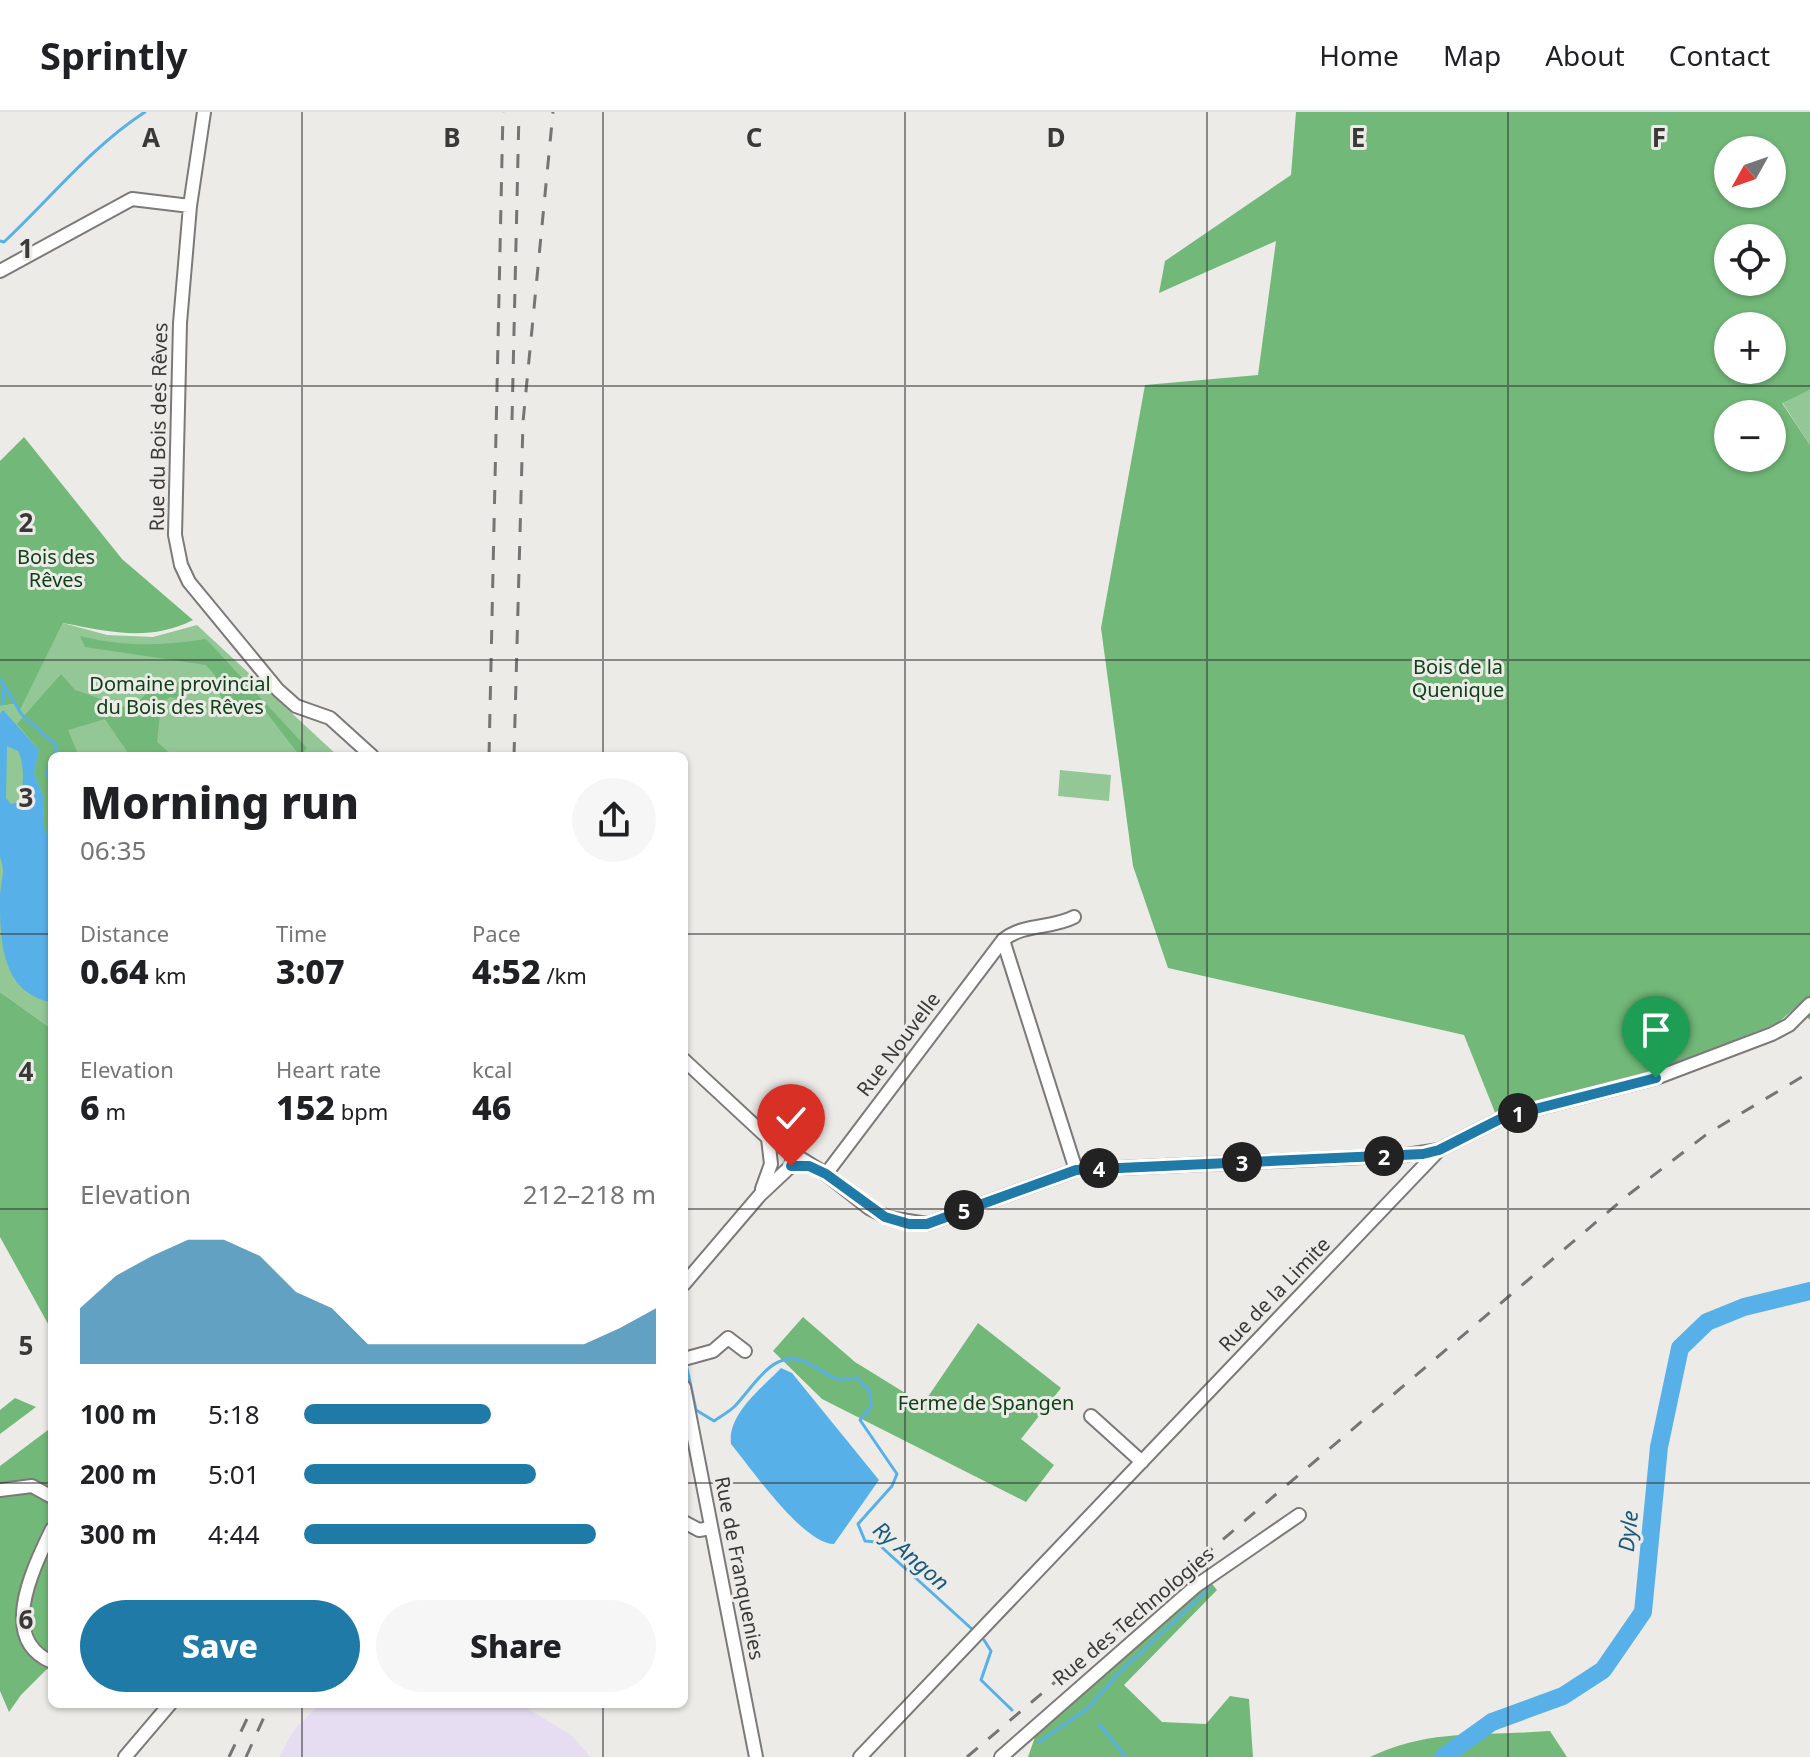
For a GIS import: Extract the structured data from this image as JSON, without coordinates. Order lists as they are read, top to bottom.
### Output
{
  "streets": {
    "street": [
      "Rue du Bois des Rêves",
      "Rue Nouvelle",
      "Rue de la Limite",
      "Rue de Franquenies",
      "Rue des Technologies"
    ]
  },
  "water": ["Dyle", "Ry Angon"],
  "parks": [
    "Bois des Rêves",
    "Bois de la Quenique",
    "Domaine provincial du Bois des Rêves",
    "Ferme de Spangen"
  ],
  "north": "bottom left",
  "page": {
    "header": "Sprintly",
    "nav": [
      "Home",
      "Map",
      "About",
      "Contact"
    ],
    "map_buttons": ["+", "−"],
    "heading": ["Morning run", "06:35"],
    "stats": [
      ["Distance", "0.64 km"],
      ["Time", "3:07"],
      ["Pace", "4:52 /km"],
      ["Elevation", "6 m"],
      ["Heart rate", "152 bpm"],
      ["kcal", "46"]
    ],
    "pins": [
      "1",
      "2",
      "3",
      "4",
      "5"
    ],
    "chart": ["Elevation", "212–218 m"],
    "list": [
      {
        "name": "100 m",
        "note": "5:18"
      },
      {
        "name": "200 m",
        "note": "5:01"
      },
      {
        "name": "300 m",
        "note": "4:44"
      }
    ],
    "buttons": ["Save", "Share"]
  },
  "grid": {
    "columns": [
      "A",
      "B",
      "C",
      "D",
      "E",
      "F"
    ],
    "rows": [
      "1",
      "2",
      "3",
      "4",
      "5",
      "6"
    ]
  }
}
